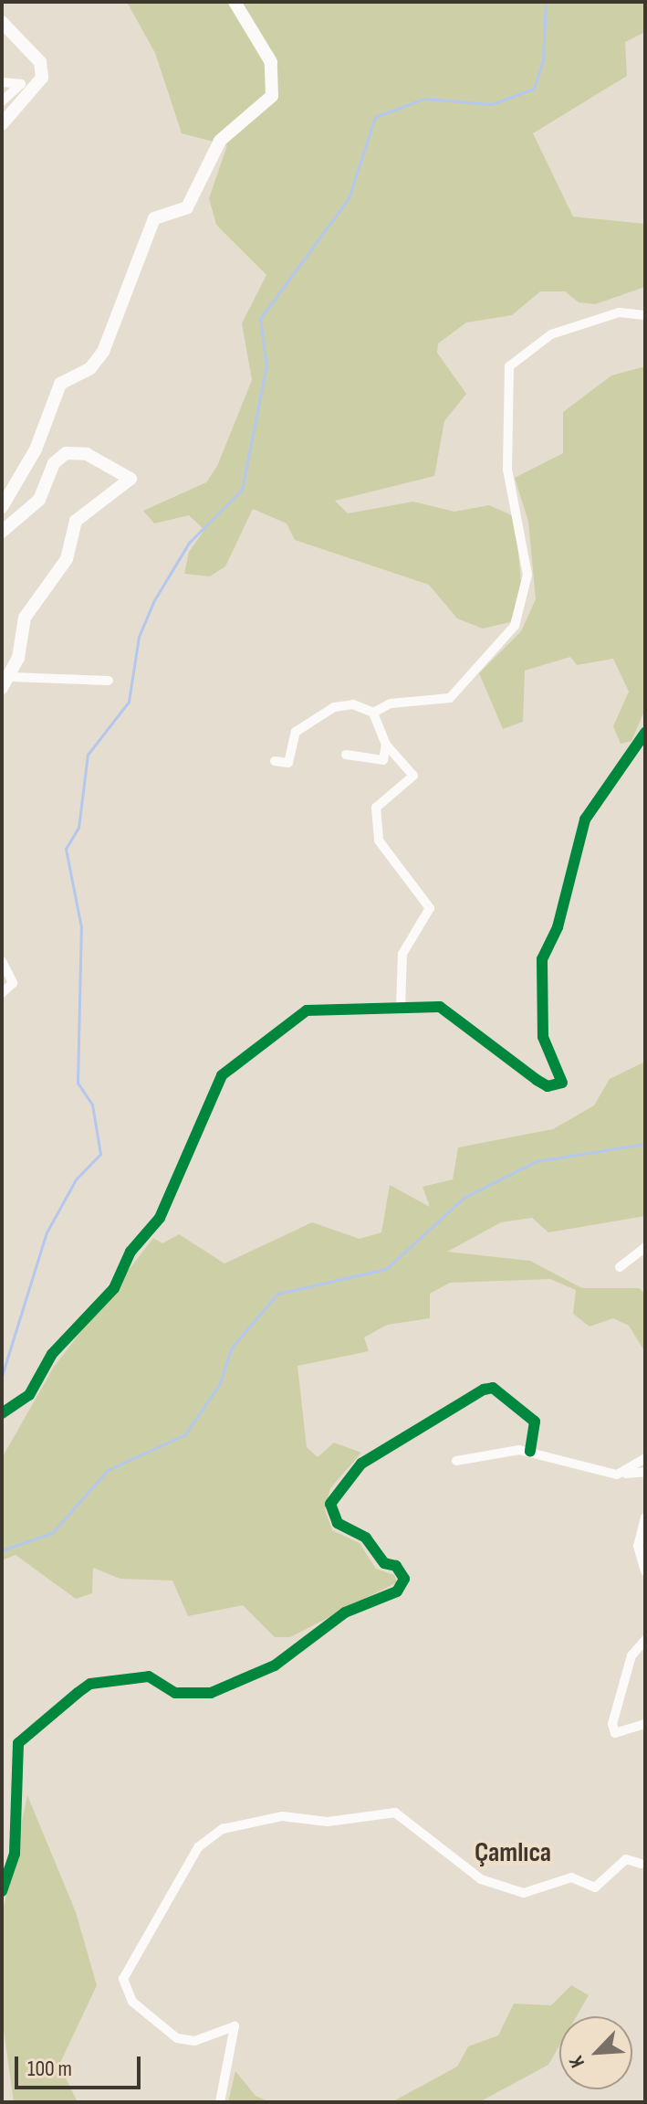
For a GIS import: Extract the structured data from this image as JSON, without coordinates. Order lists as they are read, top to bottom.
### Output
{
  "districts": ["Çamlıca"],
  "scale_bar": "100 m",
  "north": "bottom left"
}
